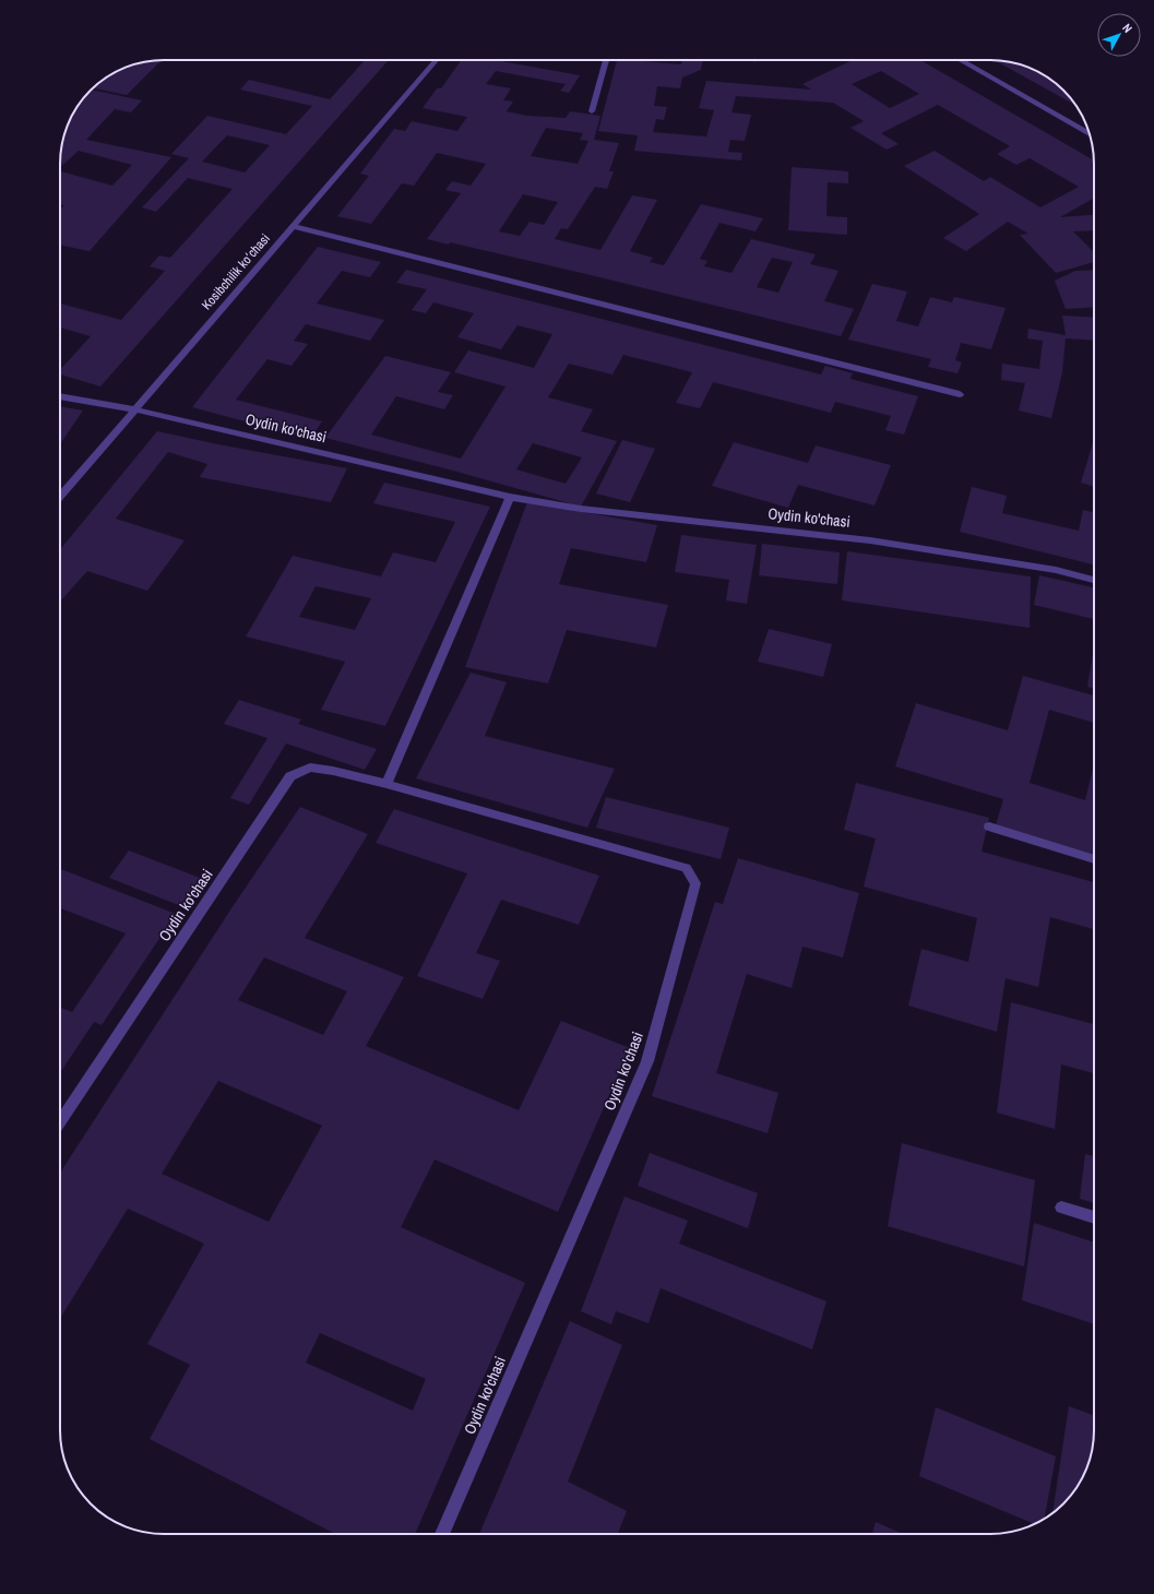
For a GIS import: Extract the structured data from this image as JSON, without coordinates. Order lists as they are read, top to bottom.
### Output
{
  "streets": {
    "street": ["Kosibchilik koʻchasi", "Oydin ko'chasi"]
  },
  "crossings": [
    ["Kosibchilik koʻchasi", "Oydin ko'chasi"]
  ],
  "north": "top right"
}
